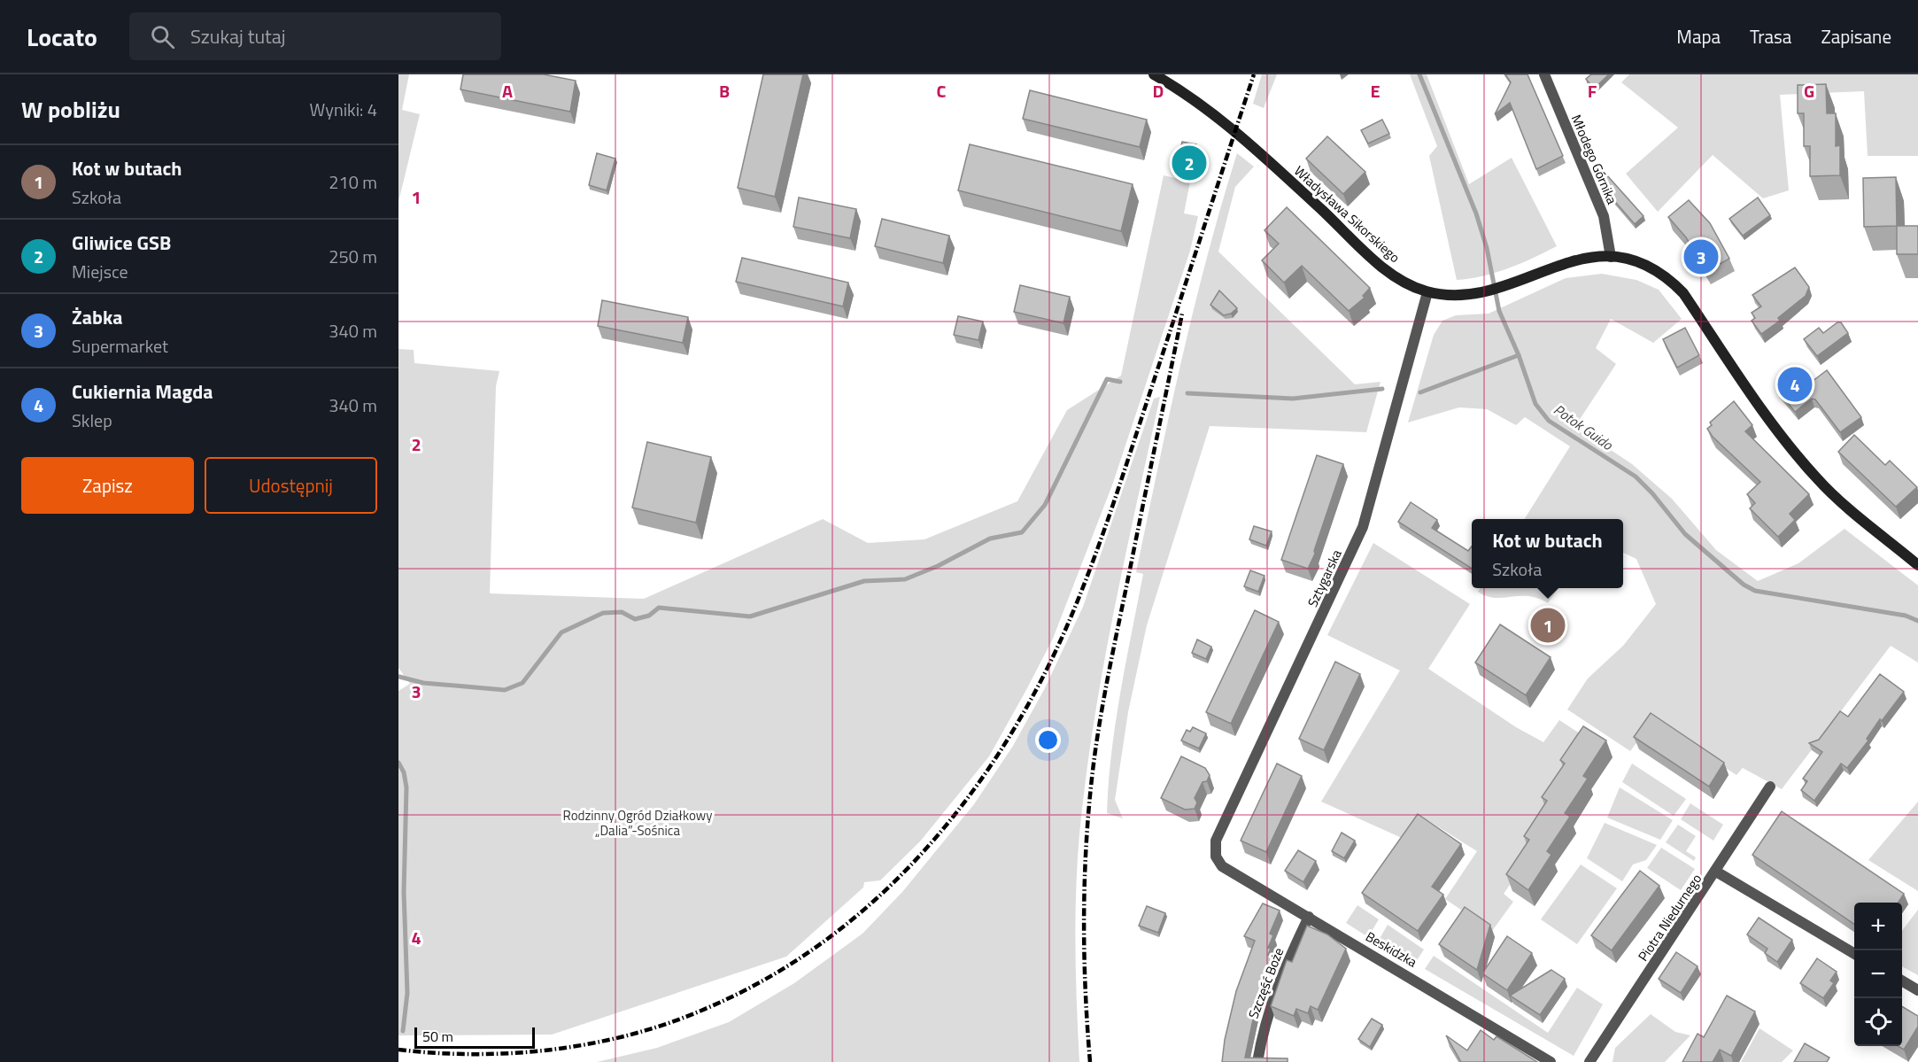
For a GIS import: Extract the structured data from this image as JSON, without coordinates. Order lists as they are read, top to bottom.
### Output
{
  "streets": {
    "street": [
      "Młodego Górnika",
      "Władysława Sikorskiego",
      "Sztygarska",
      "Piotra Niedurnego",
      "Beskidzka",
      "Szczęść Boże"
    ]
  },
  "crossings": [
    ["Młodego Górnika", "Władysława Sikorskiego"],
    ["Władysława Sikorskiego", "Sztygarska"],
    ["Sztygarska", "Beskidzka"],
    ["Beskidzka", "Szczęść Boże"]
  ],
  "water": ["Potok Guido"],
  "parks": ["Rodzinny Ogród Działkowy „Dalia”-Sośnica"],
  "scale_bar": "50 m",
  "page": {
    "header": "Locato",
    "search": "Szukaj tutaj",
    "nav": ["Mapa", "Trasa", "Zapisane"],
    "heading": ["W pobliżu", "Wyniki: 4"],
    "list": [
      {
        "mark": "1",
        "name": "Kot w butach",
        "note": "Szkoła",
        "value": "210 m"
      },
      {
        "mark": "2",
        "name": "Gliwice GSB",
        "note": "Miejsce",
        "value": "250 m"
      },
      {
        "mark": "3",
        "name": "Żabka",
        "note": "Supermarket",
        "value": "340 m"
      },
      {
        "mark": "4",
        "name": "Cukiernia Magda",
        "note": "Sklep",
        "value": "340 m"
      }
    ],
    "pins": [
      "2",
      "3",
      "4",
      "1"
    ],
    "buttons": ["Zapisz", "Udostępnij"],
    "popup": ["Kot w butach", "Szkoła"],
    "map_buttons": ["+", "−"],
    "scale": "50 m"
  },
  "grid": {
    "columns": [
      "A",
      "B",
      "C",
      "D",
      "E",
      "F",
      "G"
    ],
    "rows": [
      "1",
      "2",
      "3",
      "4"
    ]
  }
}
